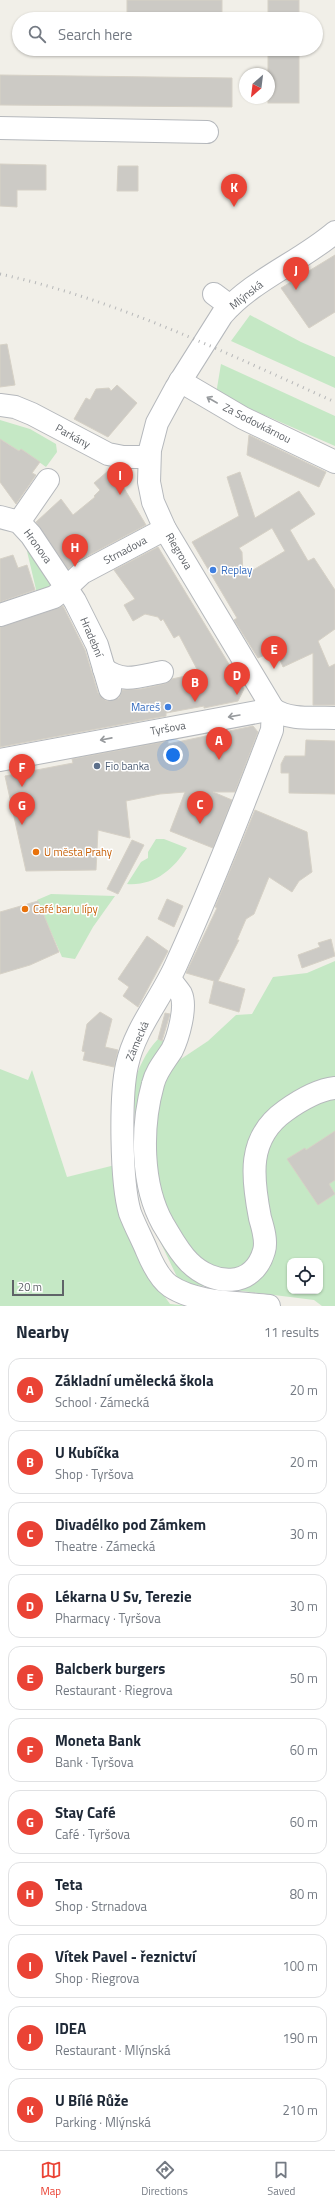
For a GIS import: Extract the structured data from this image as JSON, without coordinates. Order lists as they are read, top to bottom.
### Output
{
  "streets": {
    "street": [
      "Mlýnská",
      "Za Sodovkárnou",
      "Parkány",
      "Hronova",
      "Strnadova",
      "Riegrova",
      "Hradební",
      "Tyršova",
      "Zámecká"
    ]
  },
  "crossings": [
    ["Mlýnská", "Za Sodovkárnou"],
    ["Mlýnská", "Riegrova"],
    ["Za Sodovkárnou", "Riegrova"],
    ["Parkány", "Riegrova"],
    ["Hronova", "Strnadova"],
    ["Hronova", "Hradební"],
    ["Strnadova", "Riegrova"],
    ["Strnadova", "Hradební"],
    ["Riegrova", "Tyršova"],
    ["Riegrova", "Zámecká"],
    ["Tyršova", "Zámecká"]
  ],
  "one_way": ["Za Sodovkárnou", "Tyršova"],
  "places": [
    "Replay",
    "Mareš",
    "Fio banka",
    "U města Prahy",
    "Café bar u lípy"
  ],
  "scale_bar": "20 m",
  "north": "bottom left",
  "page": {
    "search": "Search here",
    "pins": [
      "K",
      "J",
      "I",
      "H",
      "E",
      "D",
      "B",
      "A",
      "F",
      "C",
      "G"
    ],
    "scale": "20 m",
    "heading": ["Nearby", "11 results"],
    "list": [
      {
        "mark": "A",
        "name": "Základní umělecká škola",
        "note": "School · Zámecká",
        "value": "20 m"
      },
      {
        "mark": "B",
        "name": "U Kubíčka",
        "note": "Shop · Tyršova",
        "value": "20 m"
      },
      {
        "mark": "C",
        "name": "Divadélko pod Zámkem",
        "note": "Theatre · Zámecká",
        "value": "30 m"
      },
      {
        "mark": "D",
        "name": "Lékarna U Sv, Terezie",
        "note": "Pharmacy · Tyršova",
        "value": "30 m"
      },
      {
        "mark": "E",
        "name": "Balcberk burgers",
        "note": "Restaurant · Riegrova",
        "value": "50 m"
      },
      {
        "mark": "F",
        "name": "Moneta Bank",
        "note": "Bank · Tyršova",
        "value": "60 m"
      },
      {
        "mark": "G",
        "name": "Stay Café",
        "note": "Café · Tyršova",
        "value": "60 m"
      },
      {
        "mark": "H",
        "name": "Teta",
        "note": "Shop · Strnadova",
        "value": "80 m"
      },
      {
        "mark": "I",
        "name": "Vítek Pavel - řeznictví",
        "note": "Shop · Riegrova",
        "value": "100 m"
      },
      {
        "mark": "J",
        "name": "IDEA",
        "note": "Restaurant · Mlýnská",
        "value": "190 m"
      },
      {
        "mark": "K",
        "name": "U Bílé Růže",
        "note": "Parking · Mlýnská",
        "value": "210 m"
      }
    ],
    "nav": ["Map", "Directions", "Saved"]
  }
}
